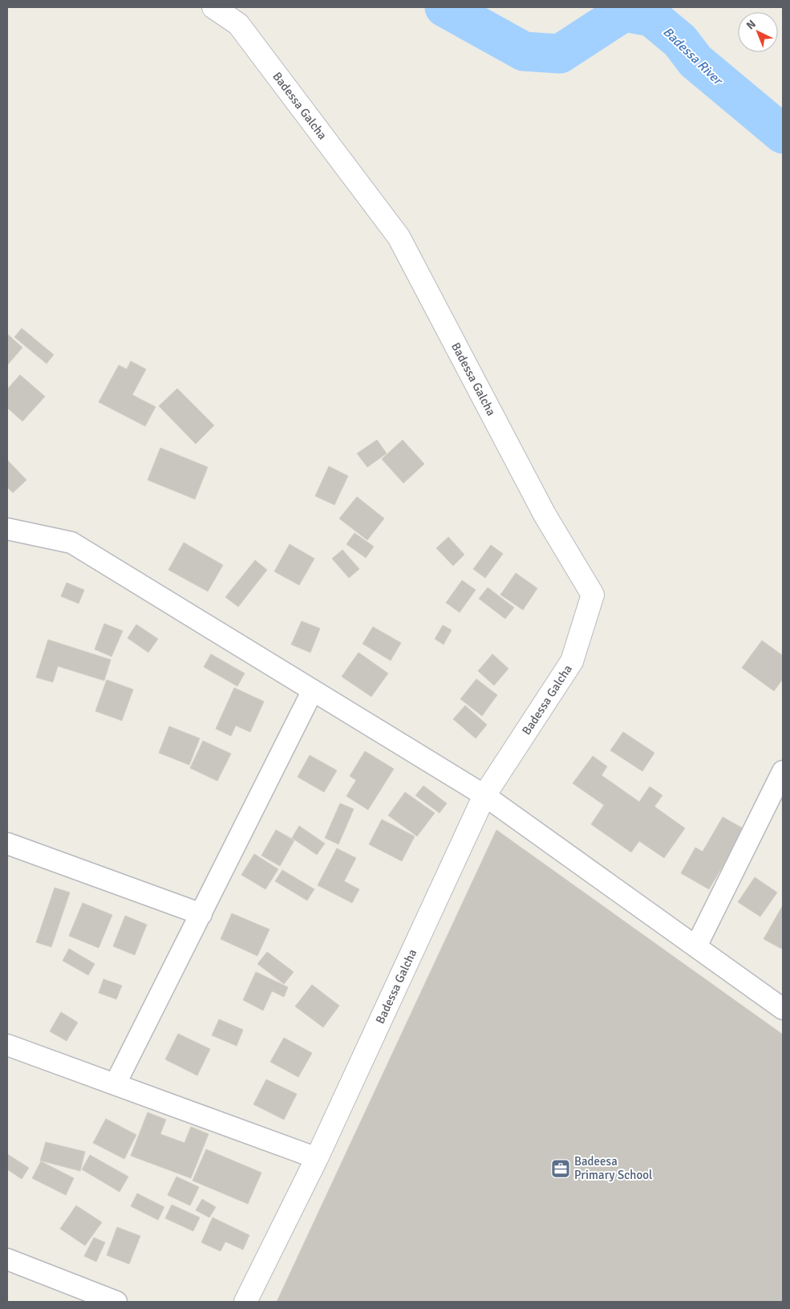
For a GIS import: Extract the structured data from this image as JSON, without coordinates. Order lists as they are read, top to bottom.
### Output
{
  "streets": {
    "street": ["Badessa Galcha"]
  },
  "water": ["Badessa River"],
  "places": {
    "office": ["Badeesa Primary School"]
  },
  "north": "top left"
}
